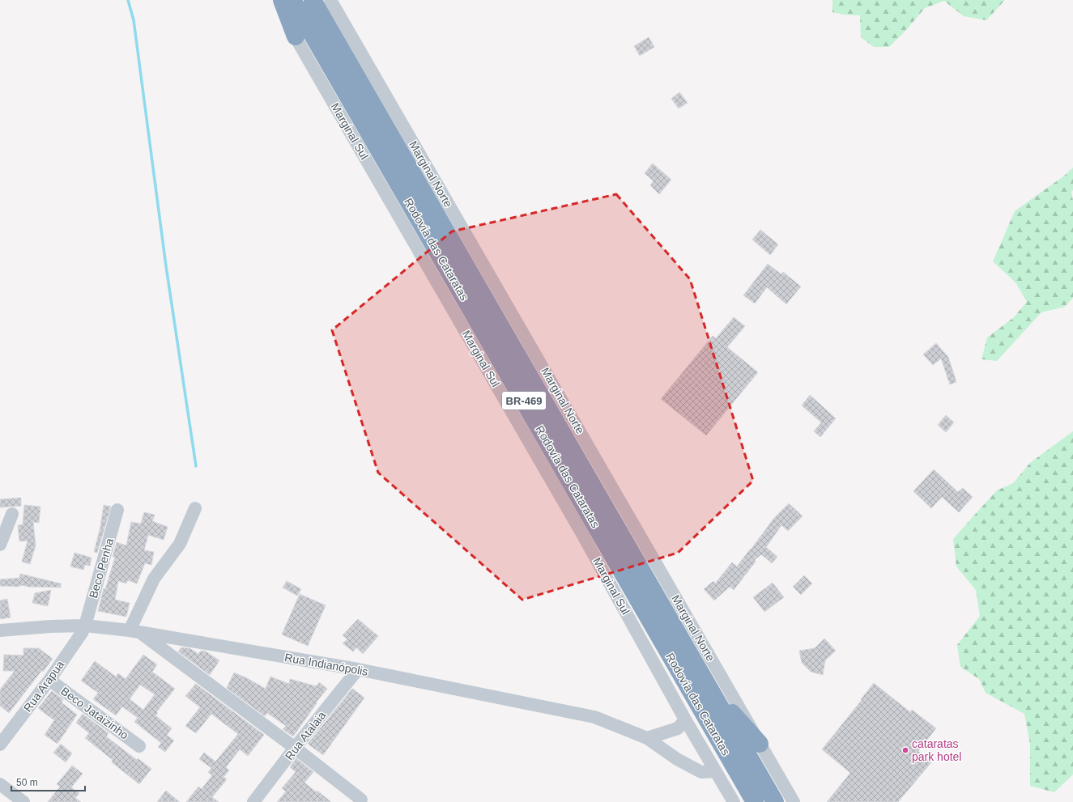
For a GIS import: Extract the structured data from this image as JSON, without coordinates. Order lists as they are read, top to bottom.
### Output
{
  "streets": {
    "highway": ["Rodovía das Cataratas", "BR-469"],
    "street": [
      "Marginal Sul",
      "Marginal Norte",
      "Beco Penha",
      "Rua Indianópolis",
      "Rua Arapua",
      "Beco Jataizinho",
      "Rua Atalaia"
    ]
  },
  "crossings": [
    ["Marginal Sul", "Rua Indianópolis"],
    ["Beco Penha", "Rua Indianópolis"],
    ["Beco Penha", "Rua Arapua"],
    ["Rua Indianópolis", "Rua Arapua"],
    ["Rua Indianópolis", "Rua Atalaia"],
    ["Rua Arapua", "Beco Jataizinho"]
  ],
  "places": ["cataratas park hotel"],
  "scale_bar": "50 m"
}
